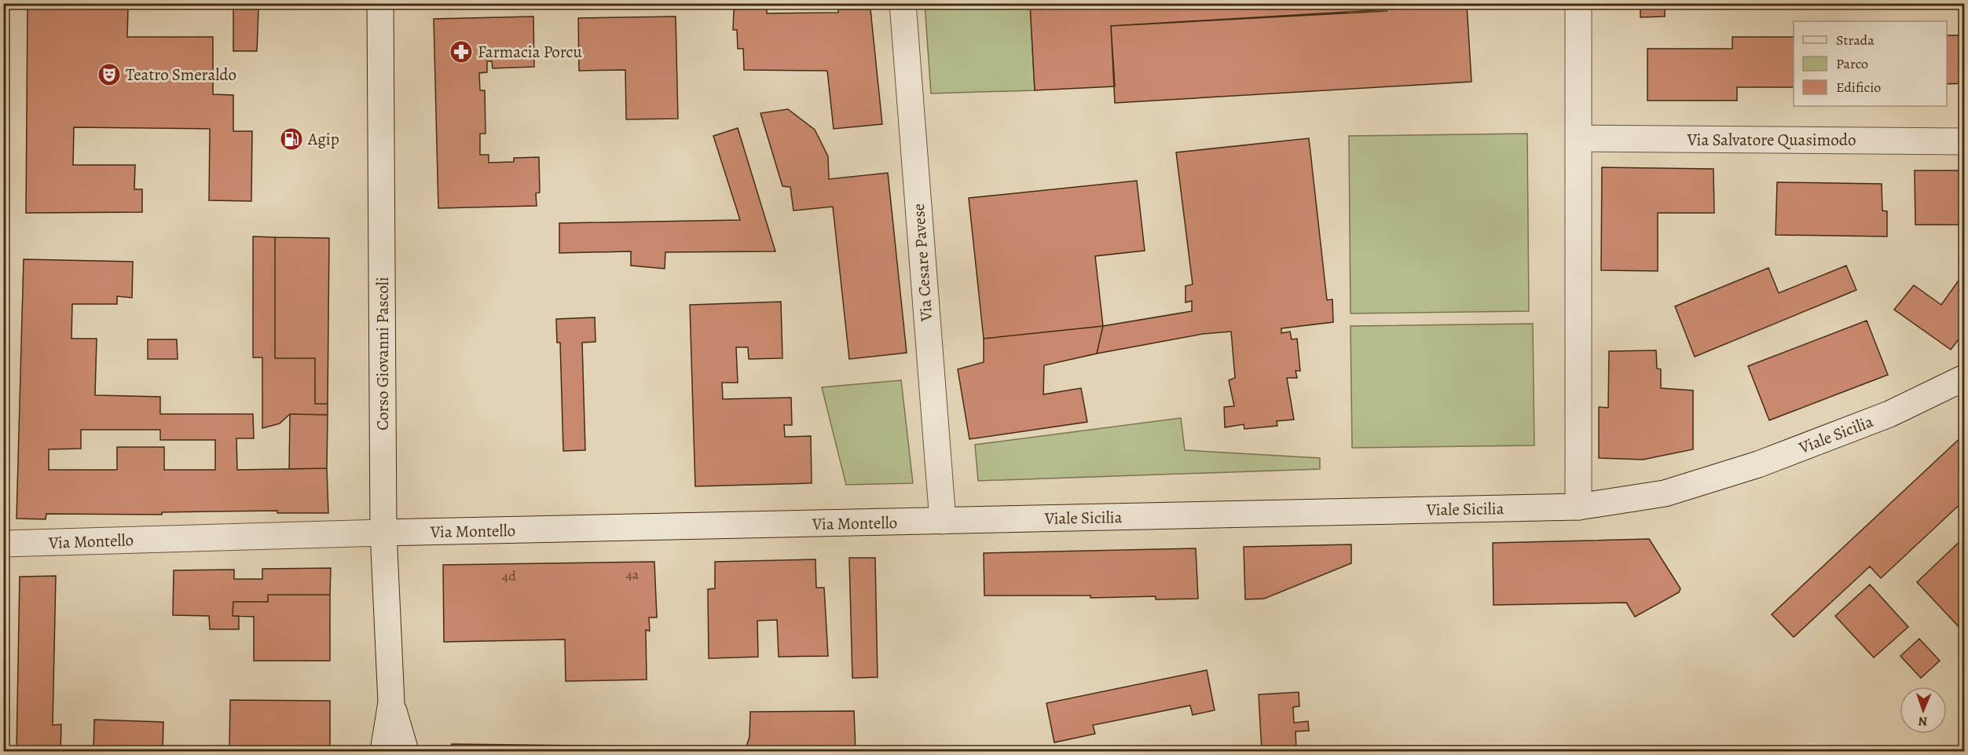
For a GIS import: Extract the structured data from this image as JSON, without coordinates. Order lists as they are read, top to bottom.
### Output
{
  "streets": {
    "main road": [
      "Via Salvatore Quasimodo",
      "Via Cesare Pavese",
      "Corso Giovanni Pascoli",
      "Viale Sicilia",
      "Via Montello"
    ]
  },
  "crossings": [
    ["Via Cesare Pavese", "Viale Sicilia"],
    ["Via Cesare Pavese", "Via Montello"],
    ["Corso Giovanni Pascoli", "Via Montello"],
    ["Viale Sicilia", "Via Montello"]
  ],
  "places": {
    "pharmacy": ["Farmacia Porcu"],
    "theatre": ["Teatro Smeraldo"],
    "fuel station": ["Agip"]
  },
  "house_numbers": ["4a", "4d"],
  "legend": ["Strada", "Parco", "Edificio"],
  "north": "bottom"
}
